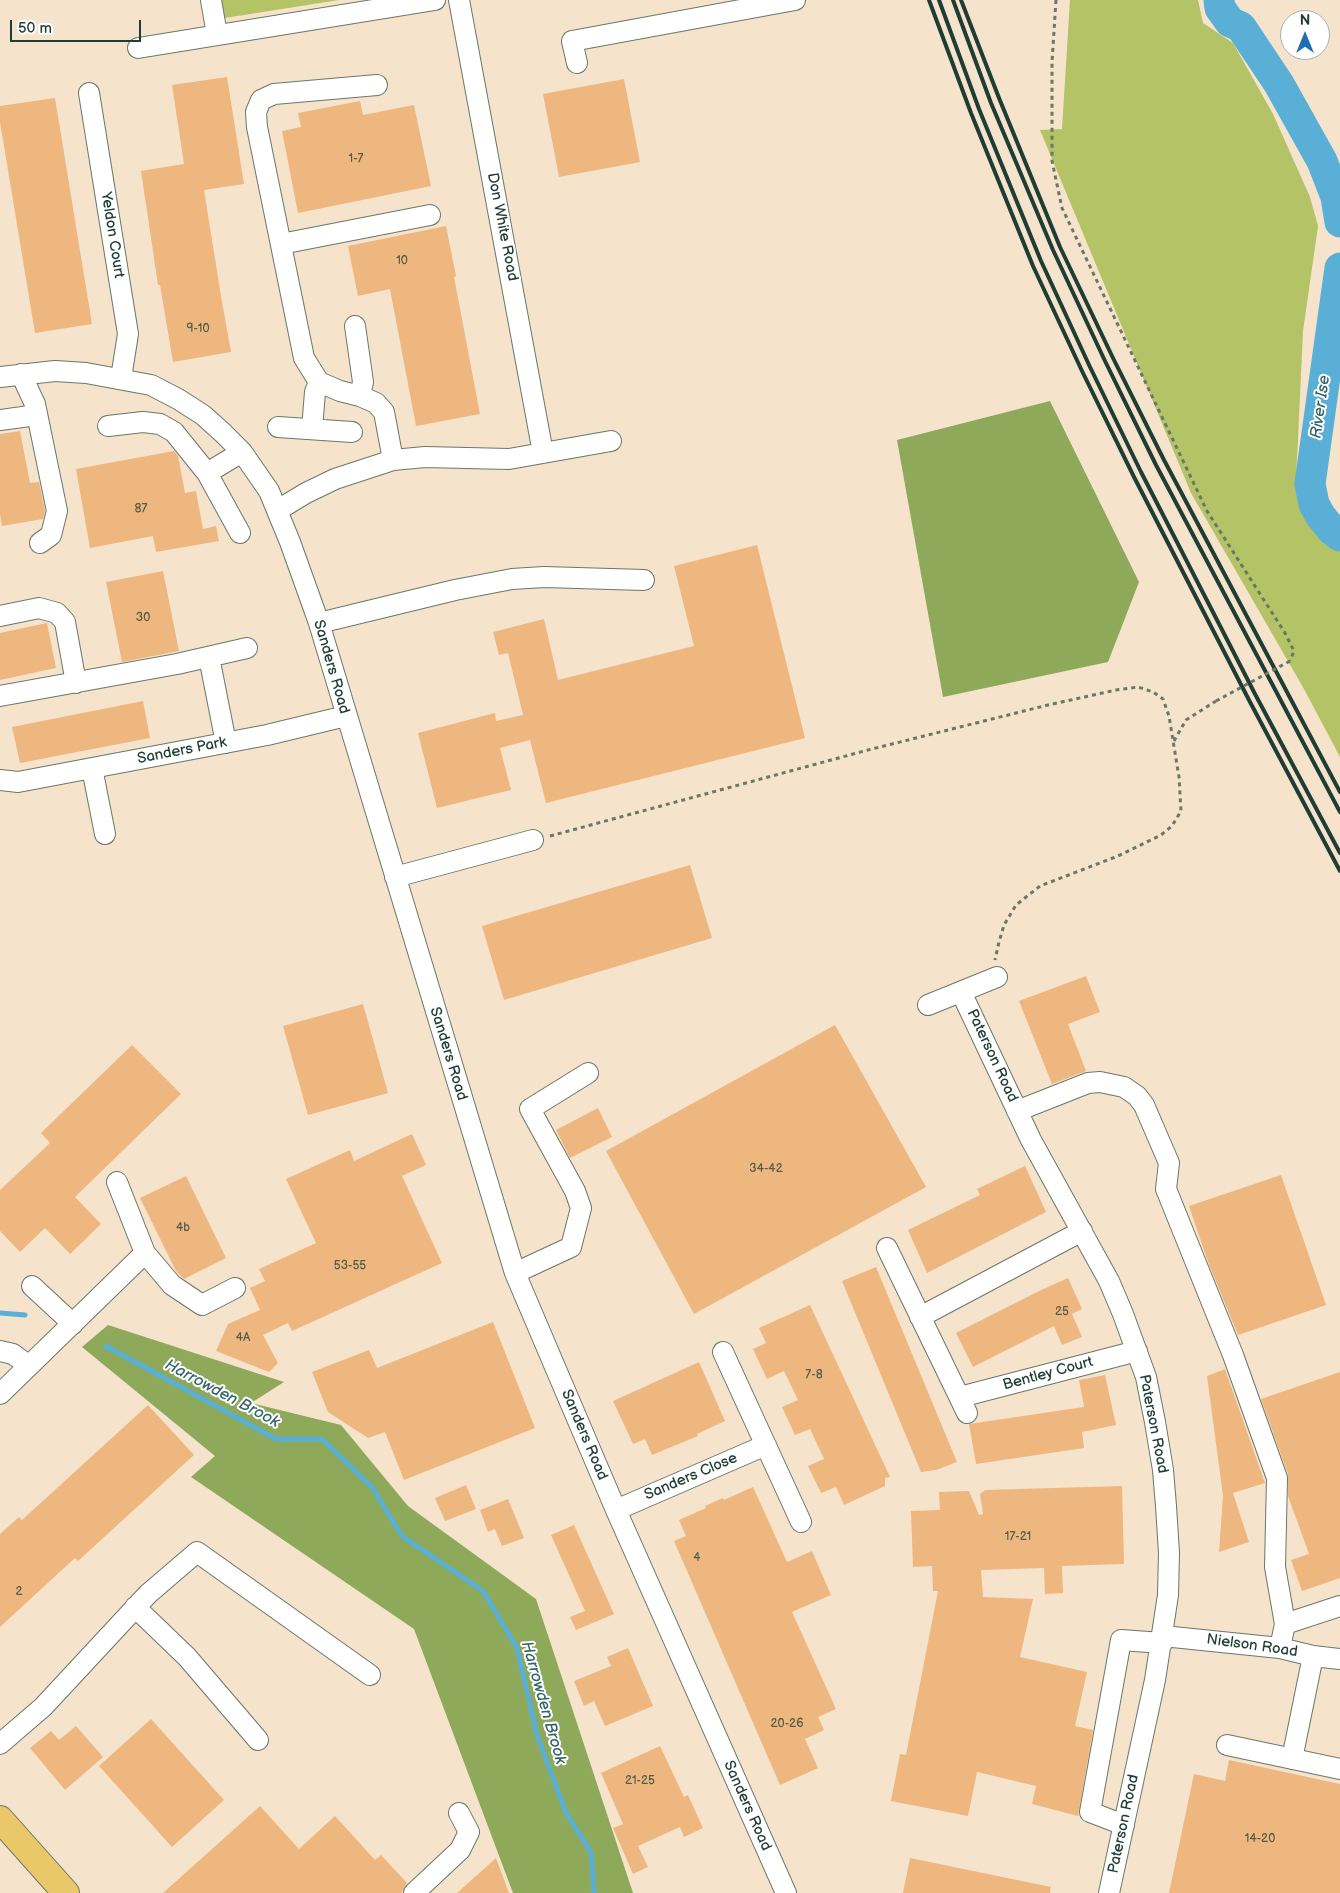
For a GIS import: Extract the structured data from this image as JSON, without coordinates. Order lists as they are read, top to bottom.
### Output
{
  "streets": {
    "street": [
      "Don White Road",
      "Yeldon Court",
      "Sanders Road",
      "Sanders Park",
      "Paterson Road",
      "Bentley Court",
      "Sanders Close",
      "Nielson Road"
    ]
  },
  "crossings": [
    ["Yeldon Court", "Sanders Road"],
    ["Sanders Road", "Sanders Park"],
    ["Sanders Road", "Sanders Close"],
    ["Paterson Road", "Bentley Court"],
    ["Paterson Road", "Nielson Road"]
  ],
  "water": ["River Ise", "Harrowden Brook"],
  "house_numbers": [
    "1-7",
    "10",
    "9-10",
    "87",
    "30",
    "34-42",
    "4b",
    "53-55",
    "25",
    "4A",
    "7-8",
    "17-21",
    "4",
    "2",
    "20-26",
    "21-25",
    "14-20"
  ],
  "scale_bar": "50 m",
  "north": "top"
}
